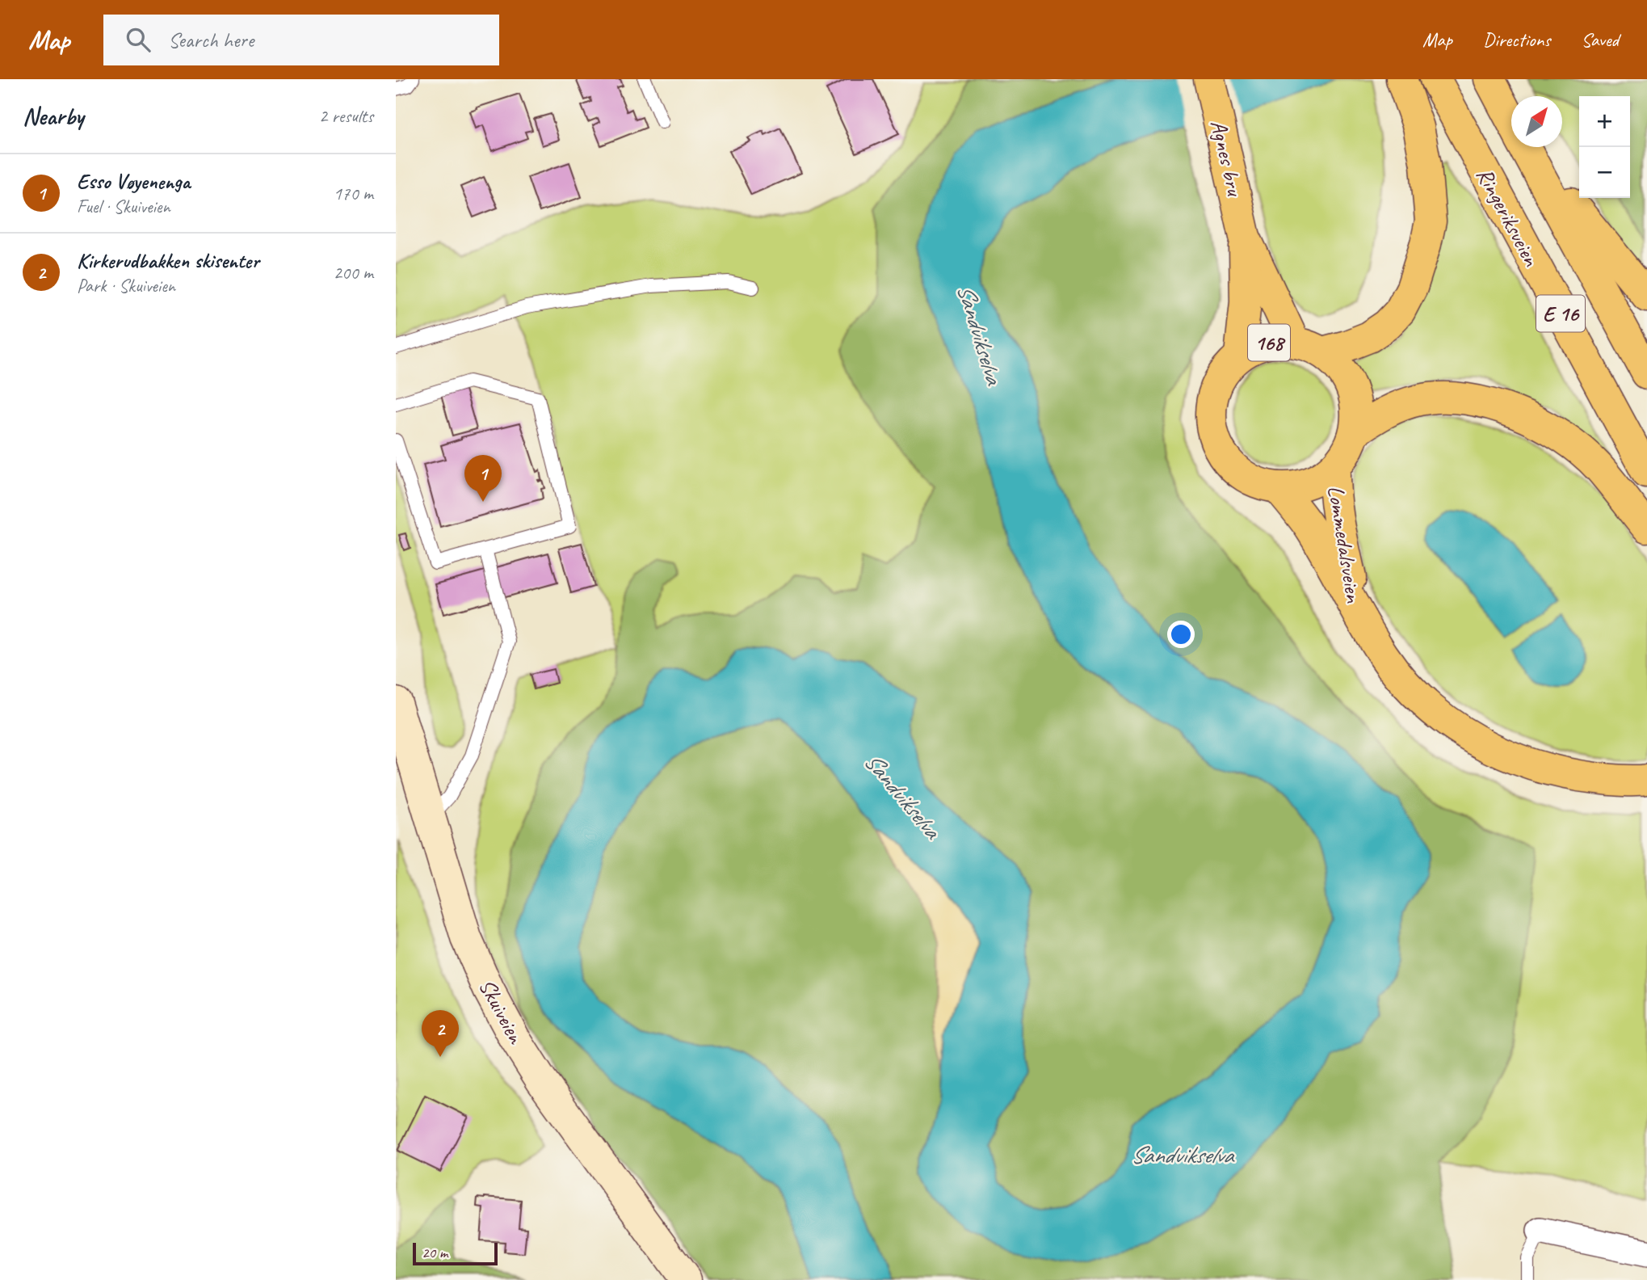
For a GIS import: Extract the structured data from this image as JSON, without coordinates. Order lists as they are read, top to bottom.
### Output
{
  "streets": {
    "main road": [
      "Agnes bru",
      "Ringeriksveien",
      "E 16",
      "168",
      "Lommedalsveien",
      "Skuiveien"
    ]
  },
  "crossings": [
    ["Agnes bru", "168"],
    ["Agnes bru", "Lommedalsveien"],
    ["168", "Lommedalsveien"]
  ],
  "water": ["Sandvikselva"],
  "scale_bar": "20 m",
  "north": "top right",
  "page": {
    "header": "Map",
    "search": "Search here",
    "nav": ["Map", "Directions", "Saved"],
    "heading": ["Nearby", "2 results"],
    "map_buttons": ["+", "−"],
    "list": [
      {
        "mark": "1",
        "name": "Esso Vøyenenga",
        "note": "Fuel · Skuiveien",
        "value": "170 m"
      },
      {
        "mark": "2",
        "name": "Kirkerudbakken skisenter",
        "note": "Park · Skuiveien",
        "value": "200 m"
      }
    ],
    "pins": ["1", "2"],
    "scale": "20 m"
  }
}
